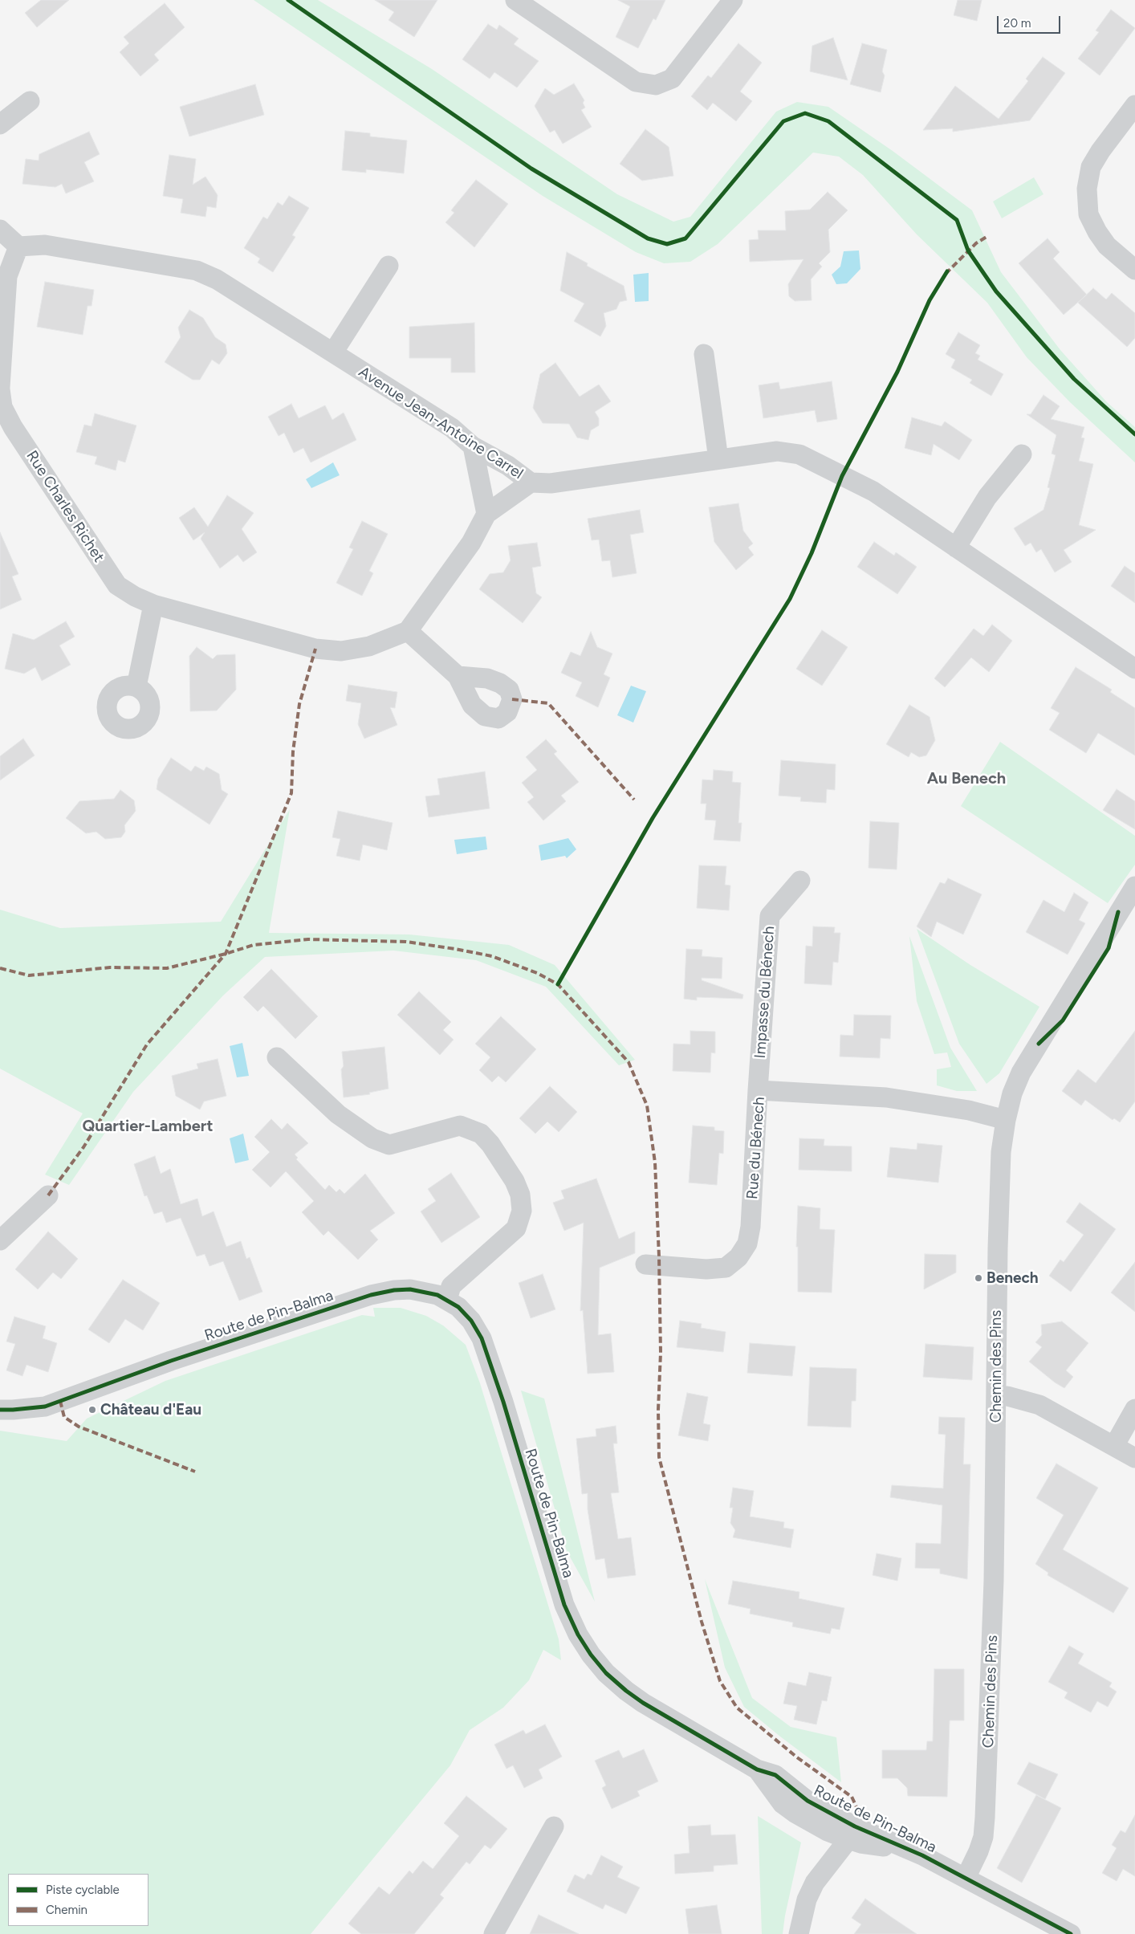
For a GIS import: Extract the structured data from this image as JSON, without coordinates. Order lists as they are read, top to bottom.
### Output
{
  "streets": {
    "street": [
      "Avenue Jean-Antoine Carrel",
      "Rue Charles Richet",
      "Impasse du Bénech",
      "Rue du Bénech",
      "Route de Pin-Balma",
      "Chemin des Pins"
    ]
  },
  "crossings": [
    ["Avenue Jean-Antoine Carrel", "Rue Charles Richet"],
    ["Impasse du Bénech", "Rue du Bénech"],
    ["Rue du Bénech", "Chemin des Pins"],
    ["Route de Pin-Balma", "Chemin des Pins"]
  ],
  "districts": ["Au Benech", "Quartier-Lambert"],
  "places": ["Benech", "Château d'Eau"],
  "legend": ["Piste cyclable", "Chemin"],
  "scale_bar": "20 m"
}
